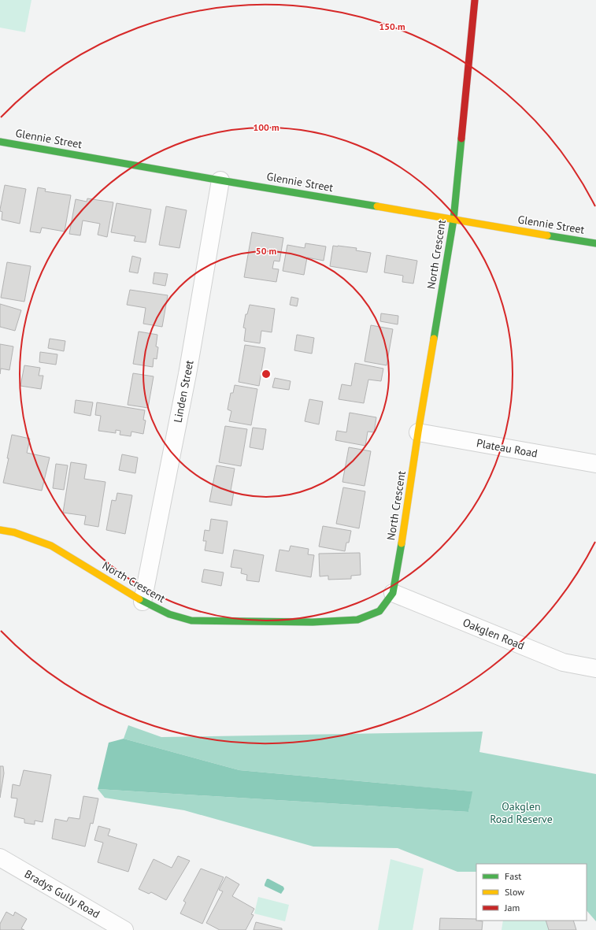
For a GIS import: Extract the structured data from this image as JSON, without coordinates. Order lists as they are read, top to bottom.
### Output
{
  "streets": {
    "street": [
      "Glennie Street",
      "North Crescent",
      "Linden Street",
      "Plateau Road",
      "Oakglen Road",
      "Bradys Gully Road"
    ]
  },
  "crossings": [
    ["Glennie Street", "North Crescent"],
    ["Glennie Street", "Linden Street"],
    ["North Crescent", "Linden Street"],
    ["North Crescent", "Plateau Road"],
    ["North Crescent", "Oakglen Road"]
  ],
  "parks": ["Oakglen Road Reserve"],
  "legend": ["Fast", "Slow", "Jam"],
  "rings": ["150 m", "100 m", "50 m"]
}
